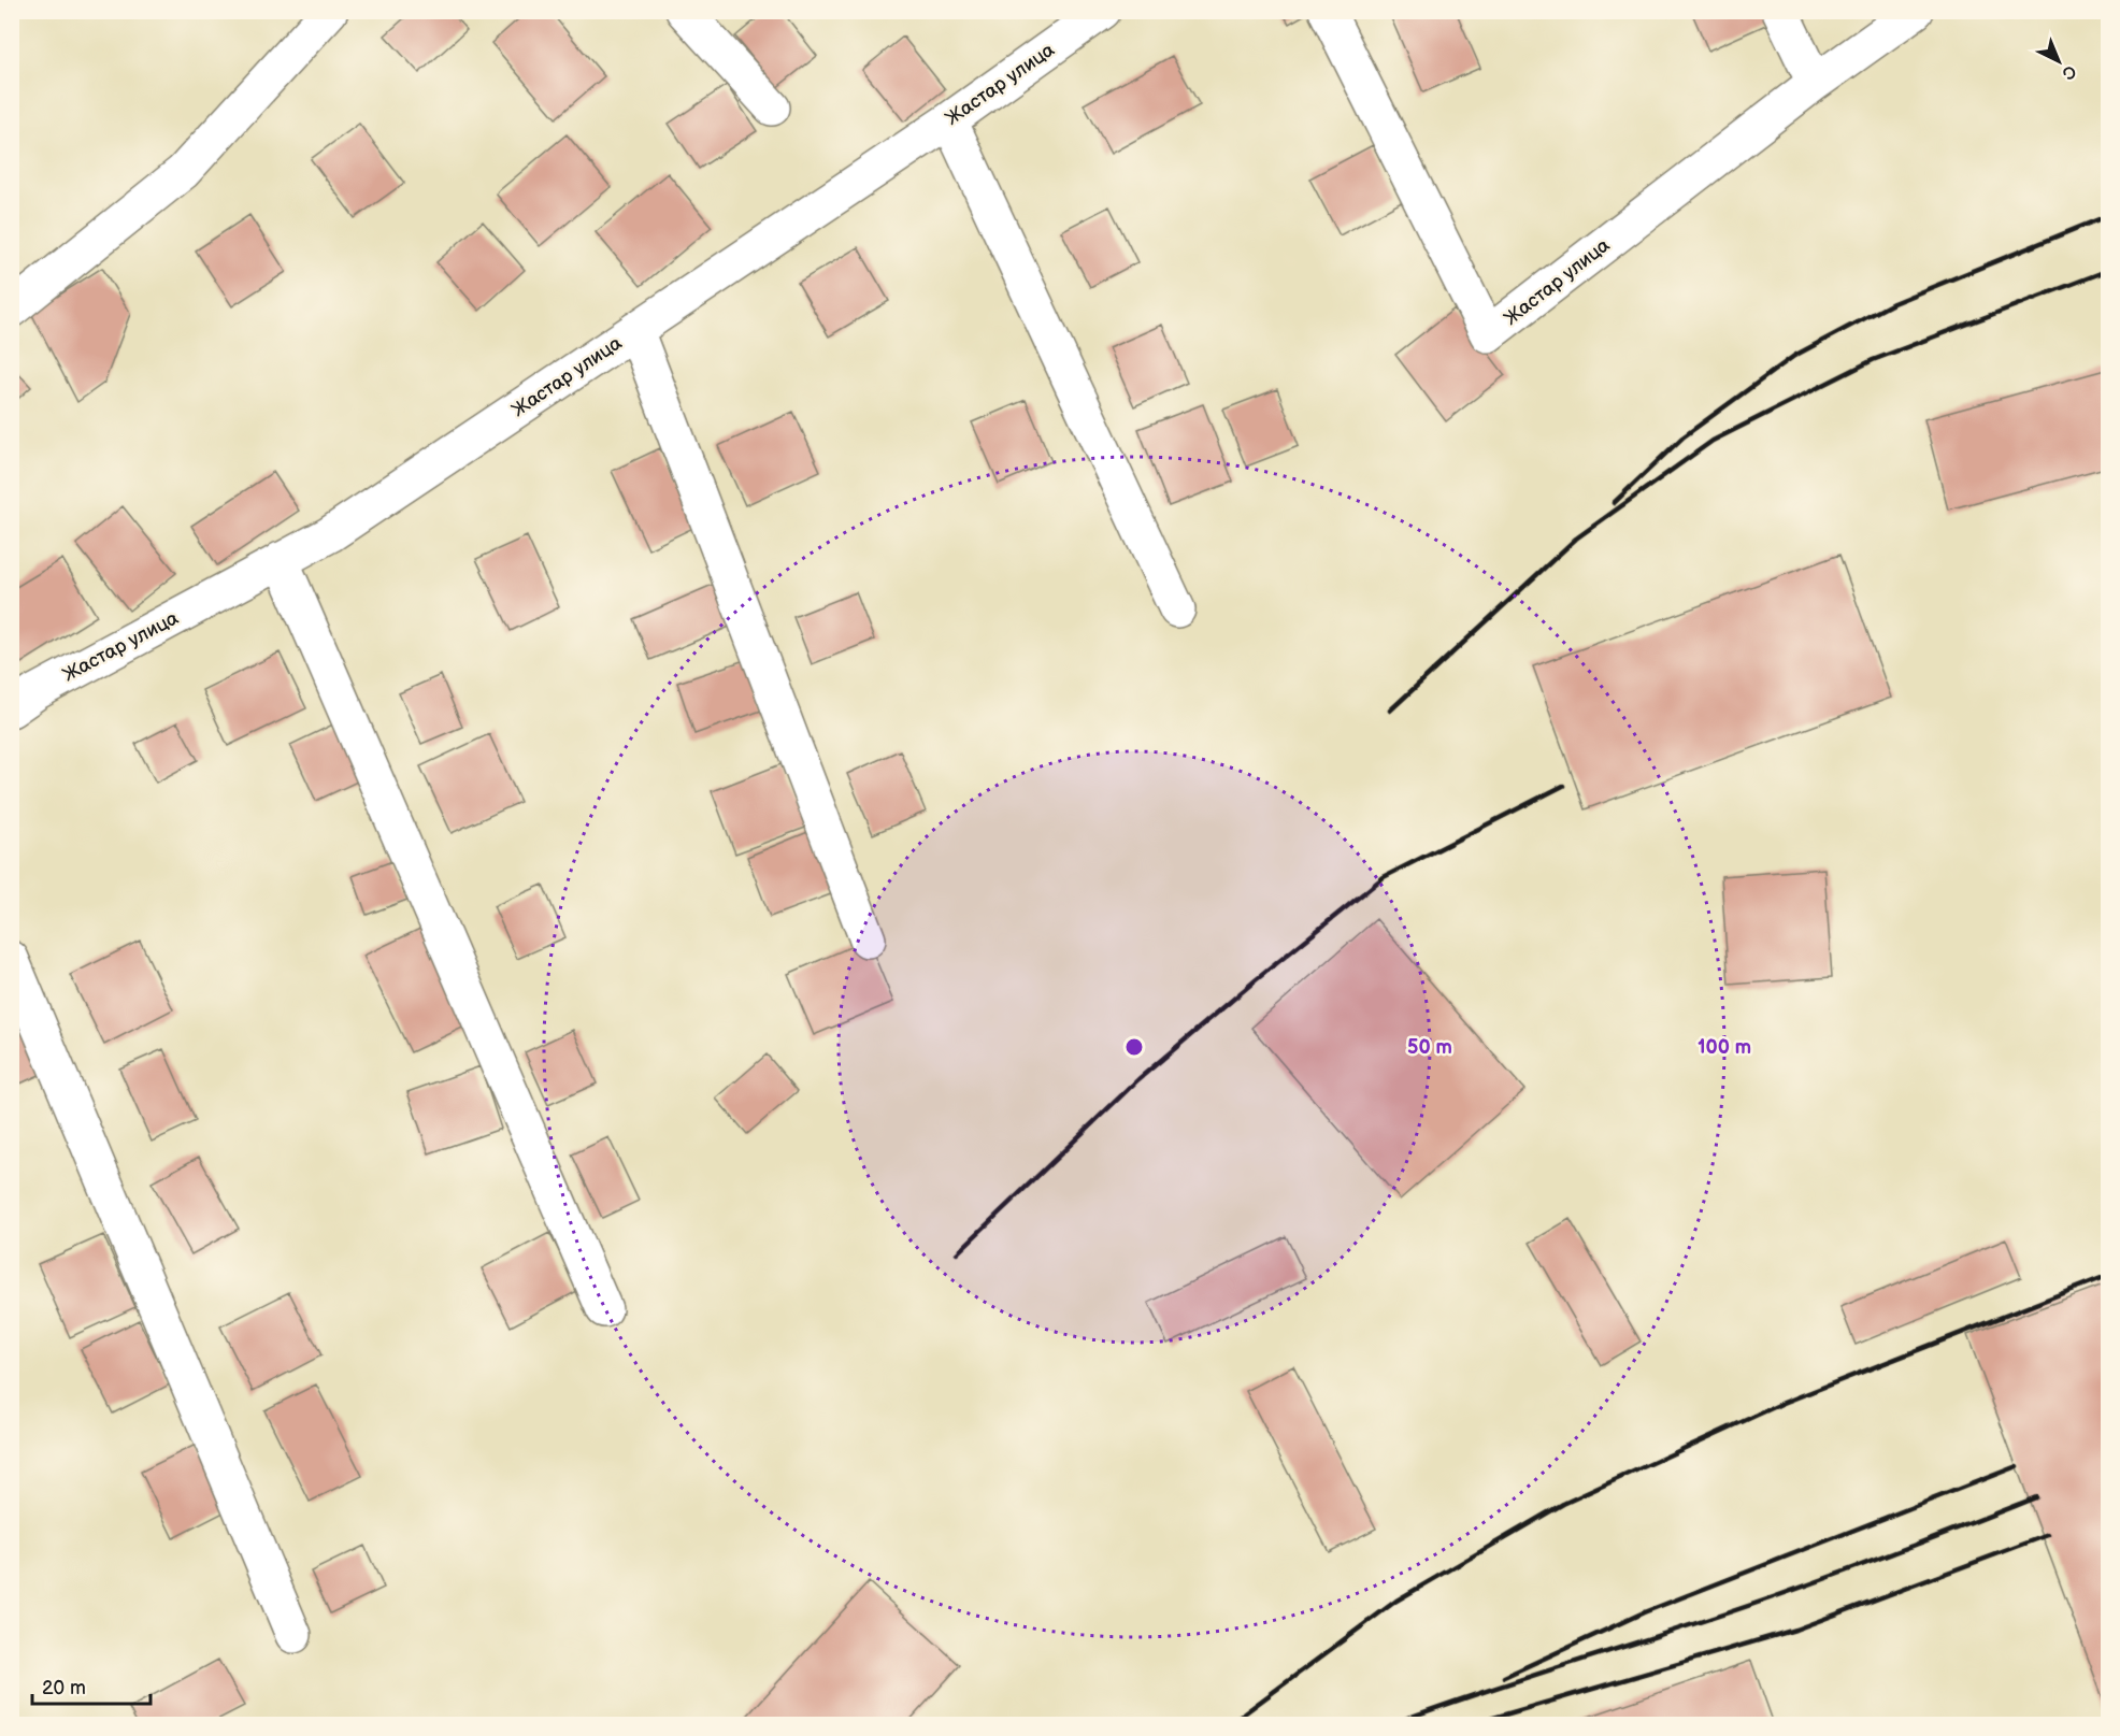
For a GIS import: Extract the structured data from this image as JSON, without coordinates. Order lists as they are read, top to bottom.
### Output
{
  "streets": {
    "street": ["Жастар улица"]
  },
  "scale_bar": "20 m",
  "north": "bottom right",
  "rings": ["50 m", "100 m"]
}
